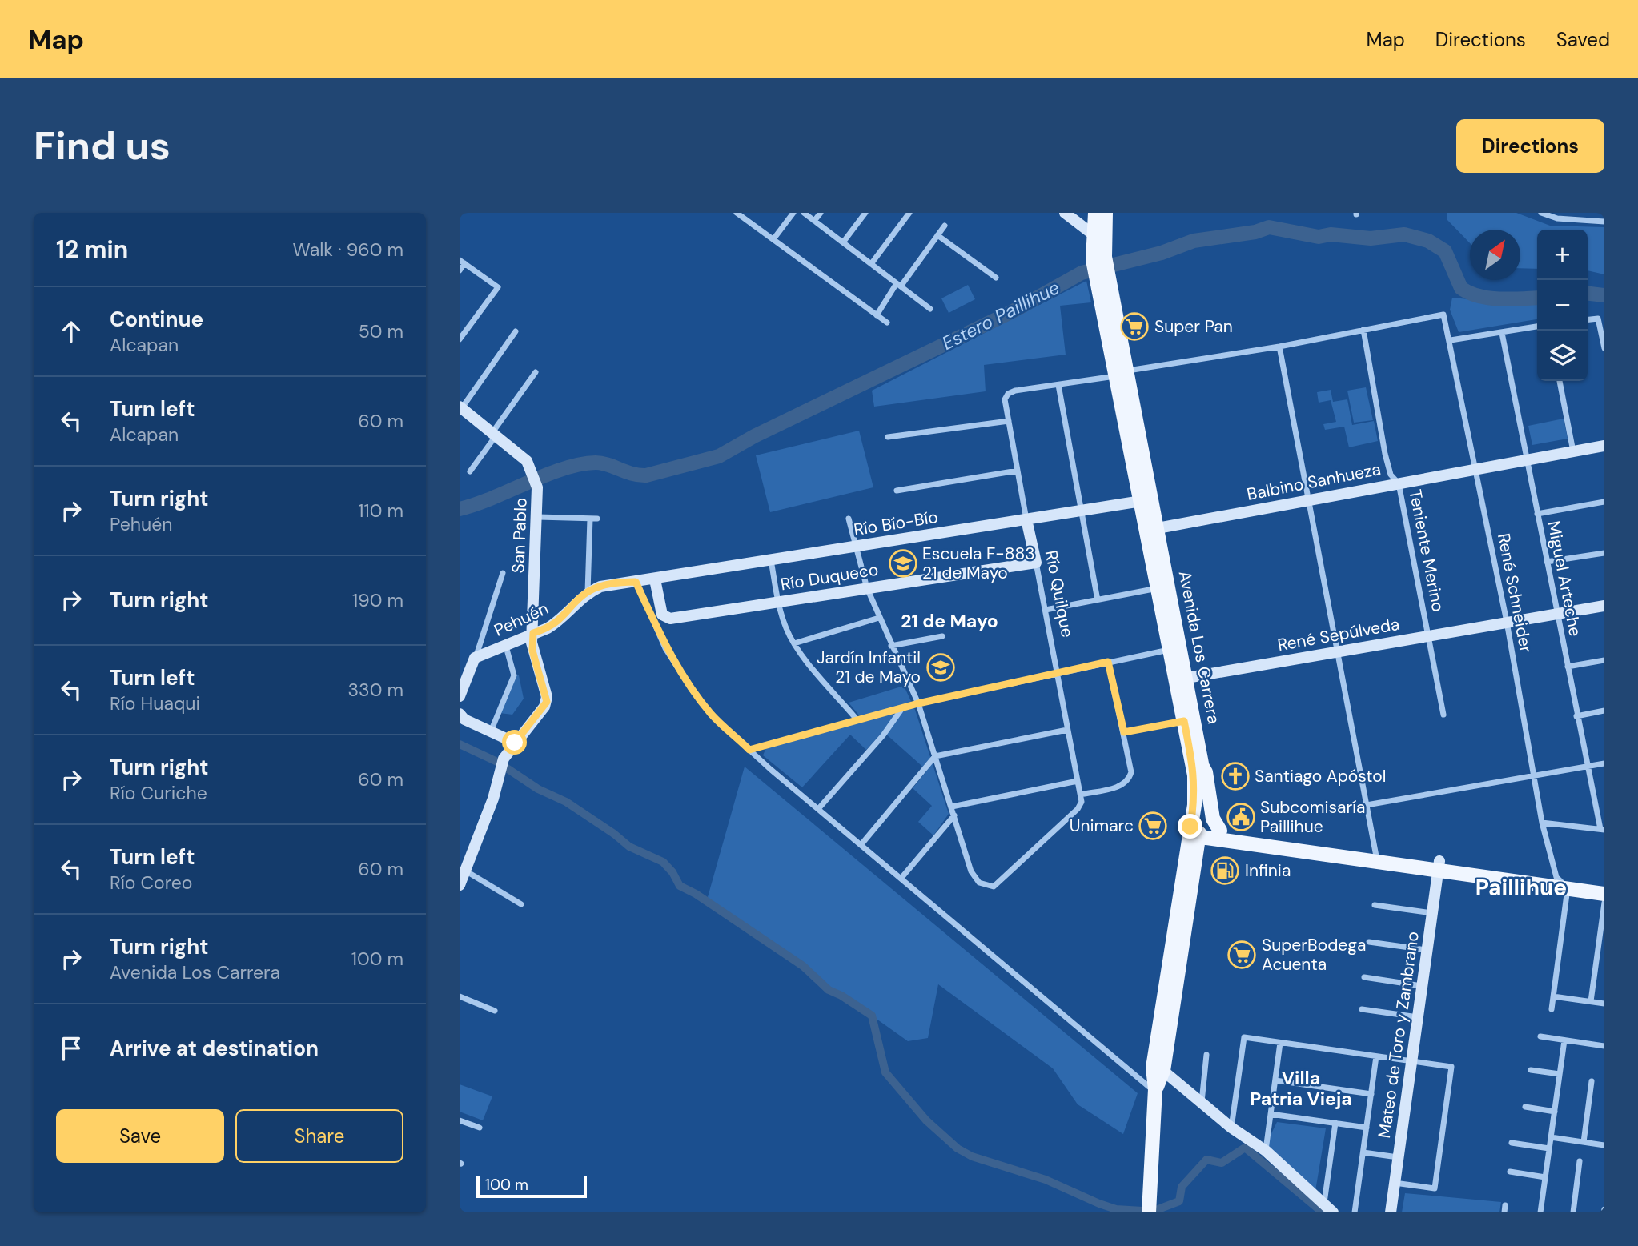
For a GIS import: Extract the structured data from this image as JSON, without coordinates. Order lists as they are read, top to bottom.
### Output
{
  "streets": {
    "main road": ["Avenida Los Carrera"],
    "street": [
      "Balbino Sanhueza",
      "Río Bío-Bío",
      "San Pablo",
      "Teniente Merino",
      "Río Duqueco",
      "Miguel Arteche",
      "René Schneider",
      "Río Quilque",
      "Pehuén",
      "René Sepúlveda",
      "Mateo de Toro y Zambrano"
    ]
  },
  "crossings": [
    ["Balbino Sanhueza", "Teniente Merino"],
    ["Balbino Sanhueza", "Miguel Arteche"],
    ["Balbino Sanhueza", "René Schneider"],
    ["Balbino Sanhueza", "Avenida Los Carrera"],
    ["Río Bío-Bío", "Río Duqueco"],
    ["Río Bío-Bío", "Río Quilque"],
    ["Río Bío-Bío", "Pehuén"],
    ["Río Bío-Bío", "Avenida Los Carrera"],
    ["San Pablo", "Pehuén"],
    ["Teniente Merino", "René Schneider"],
    ["Teniente Merino", "René Sepúlveda"],
    ["Río Duqueco", "Río Quilque"],
    ["Río Duqueco", "Pehuén"],
    ["Miguel Arteche", "René Sepúlveda"],
    ["René Schneider", "René Sepúlveda"],
    ["René Sepúlveda", "Avenida Los Carrera"]
  ],
  "districts": ["21 de Mayo", "Paillihue", "Villa Patria Vieja"],
  "water": ["Estero Paillihue"],
  "places": {
    "supermarket": ["Super Pan", "Unimarc", "SuperBodega Acuenta"],
    "school or university": ["Escuela F-883 21 de Mayo", "Jardín Infantil 21 de Mayo"],
    "church": ["Santiago Apóstol"],
    "public building": ["Subcomisaría Paillihue"],
    "fuel station": ["Infinia"]
  },
  "scale_bar": "100 m",
  "north": "top right",
  "page": {
    "header": "Map",
    "nav": ["Map", "Directions", "Saved"],
    "buttons": [
      "Directions",
      ["Save", "Share"]
    ],
    "title": "Find us",
    "heading": ["12 min", "Walk · 960 m"],
    "map_buttons": ["+", "−"],
    "list": [
      ["Continue", "Alcapan", "50 m"],
      ["Turn left", "Alcapan", "60 m"],
      ["Turn right", "Pehuén", "110 m"],
      ["Turn right", "190 m"],
      ["Turn left", "Río Huaqui", "330 m"],
      ["Turn right", "Río Curiche", "60 m"],
      ["Turn left", "Río Coreo", "60 m"],
      ["Turn right", "Avenida Los Carrera", "100 m"],
      "Arrive at destination"
    ],
    "scale": "100 m"
  }
}
